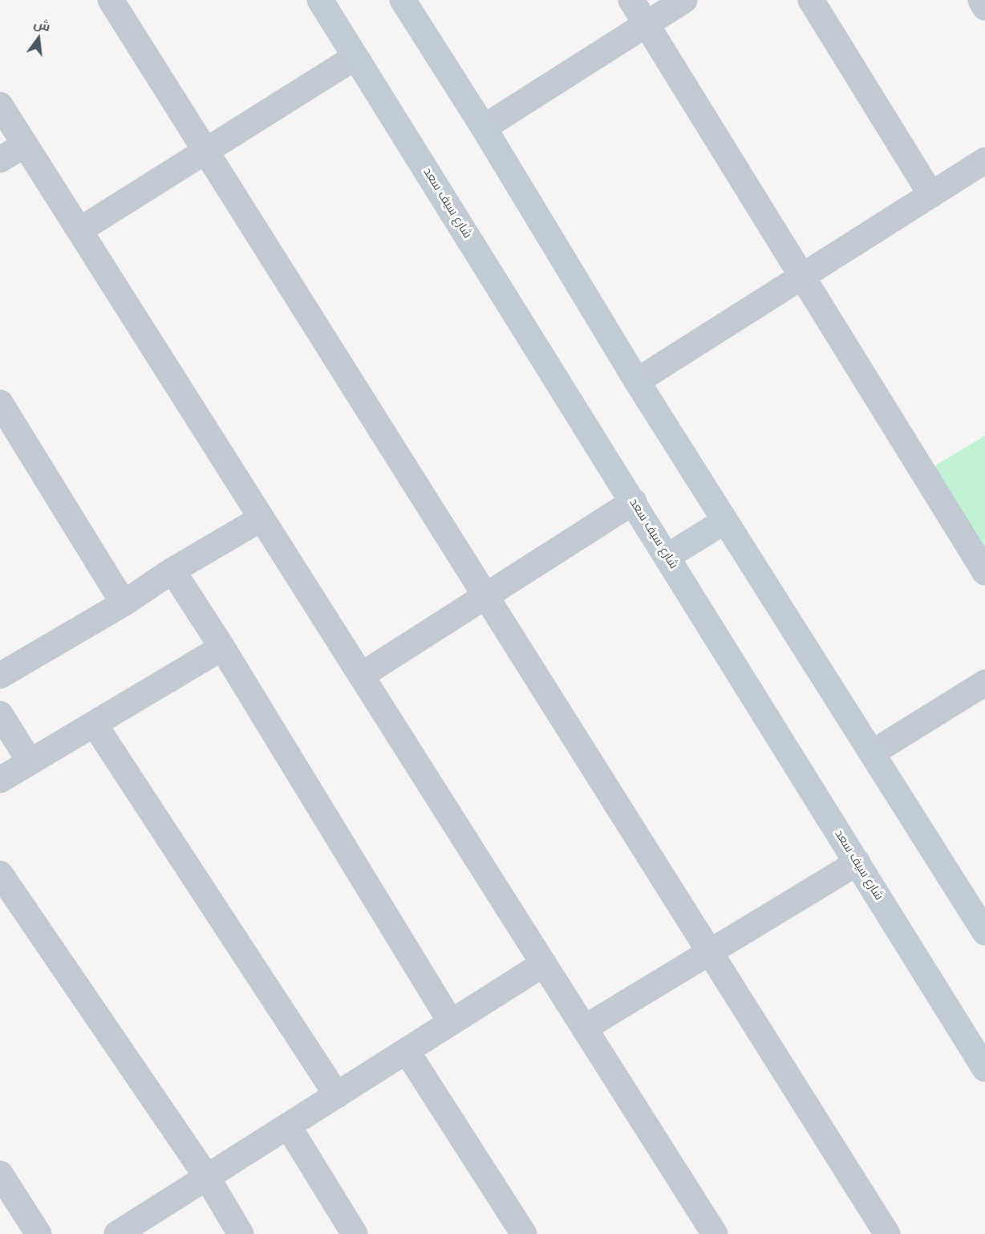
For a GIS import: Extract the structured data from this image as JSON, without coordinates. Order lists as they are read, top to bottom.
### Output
{
  "streets": {
    "street": ["شارع سيف سعد"]
  },
  "north": "top"
}
